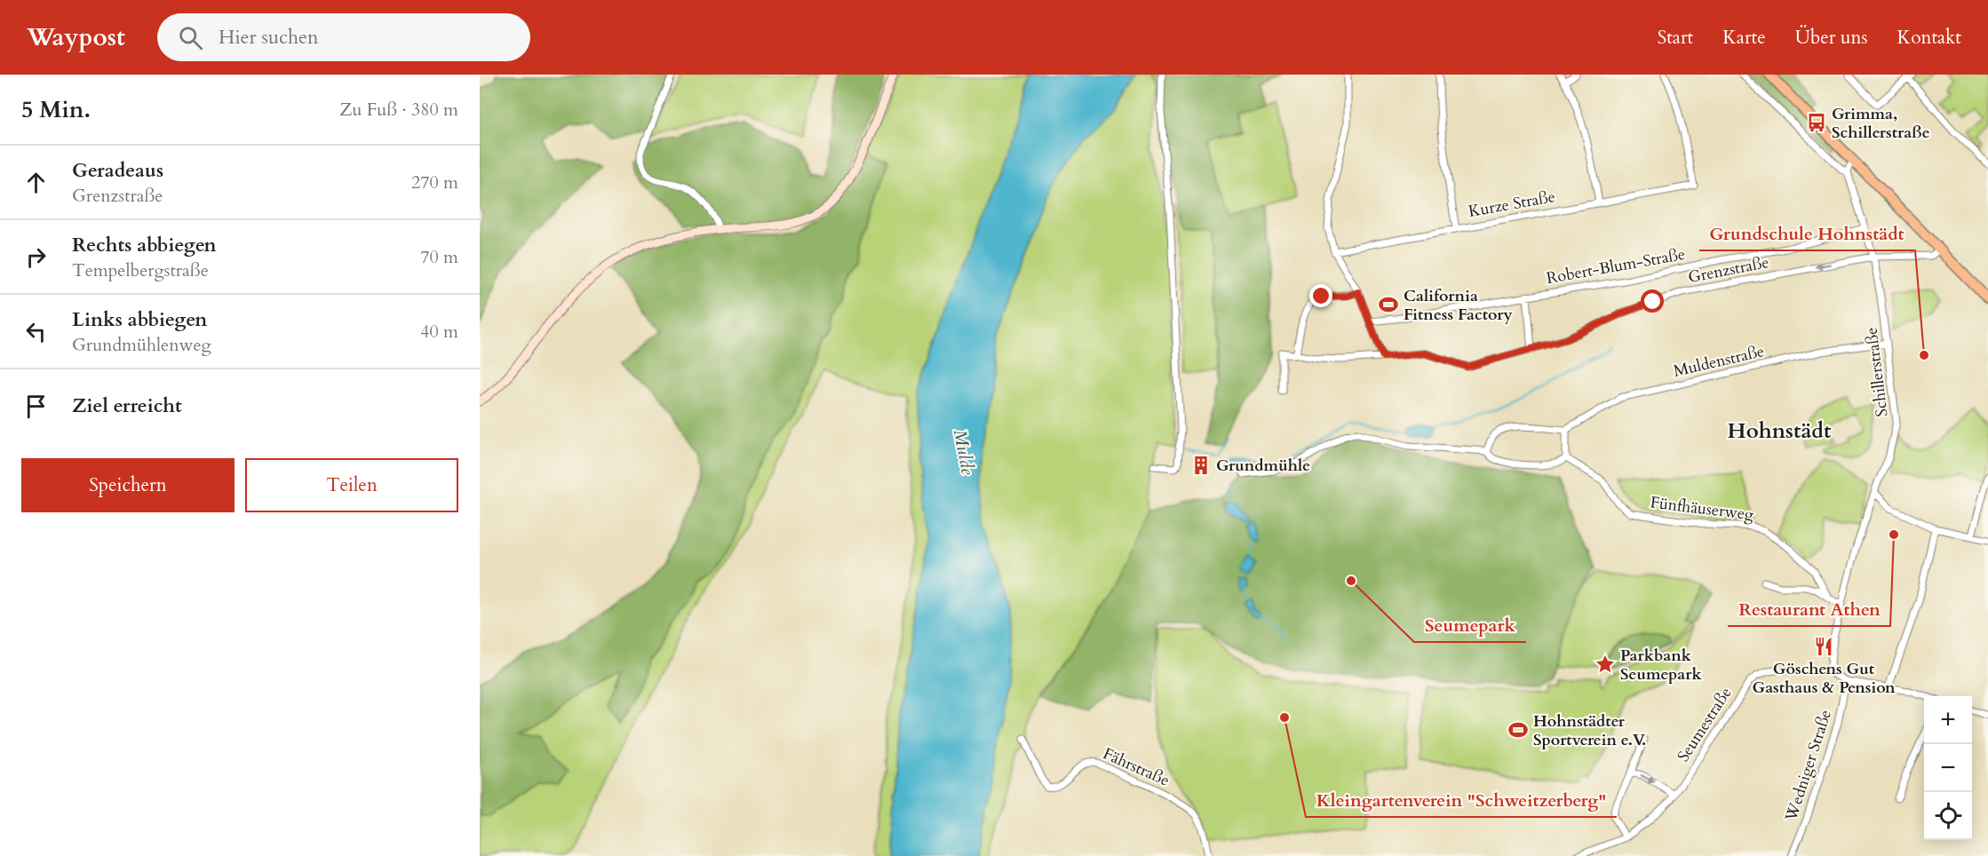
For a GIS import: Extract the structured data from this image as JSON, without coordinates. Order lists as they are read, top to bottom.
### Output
{
  "streets": {
    "street": [
      "Kurze Straße",
      "Robert-Blum-Straße",
      "Grenzstraße",
      "Muldenstraße",
      "Schillerstraße",
      "Fünfhäuserweg",
      "Seumestraße",
      "Wedniger Straße",
      "Fährstraße"
    ]
  },
  "crossings": [
    ["Robert-Blum-Straße", "Schillerstraße"],
    ["Grenzstraße", "Schillerstraße"],
    ["Muldenstraße", "Schillerstraße"],
    ["Schillerstraße", "Fünfhäuserweg"],
    ["Schillerstraße", "Seumestraße"],
    ["Seumestraße", "Wedniger Straße"]
  ],
  "one_way": ["Grenzstraße"],
  "districts": ["Hohnstädt"],
  "water": ["Mulde"],
  "places": {
    "bus stop": ["Grimma, Schillerstraße"],
    "sports": ["California Fitness Factory", "Hohnstädter Sportverein e.V."],
    "other": [
      "Grundschule Hohnstädt",
      "Restaurant Athen",
      "Seumepark",
      "Kleingartenverein \"Schweitzerberg\""
    ],
    "building": ["Grundmühle"],
    "restaurant": ["Göschens Gut Gasthaus & Pension"],
    "place": ["Parkbank Seumepark"]
  },
  "page": {
    "header": "Waypost",
    "search": "Hier suchen",
    "nav": [
      "Start",
      "Karte",
      "Über uns",
      "Kontakt"
    ],
    "heading": ["5 Min.", "Zu Fuß · 380 m"],
    "list": [
      ["Geradeaus", "Grenzstraße", "270 m"],
      ["Rechts abbiegen", "Tempelbergstraße", "70 m"],
      ["Links abbiegen", "Grundmühlenweg", "40 m"],
      "Ziel erreicht"
    ],
    "buttons": ["Speichern", "Teilen"],
    "map_buttons": ["+", "−"]
  }
}
